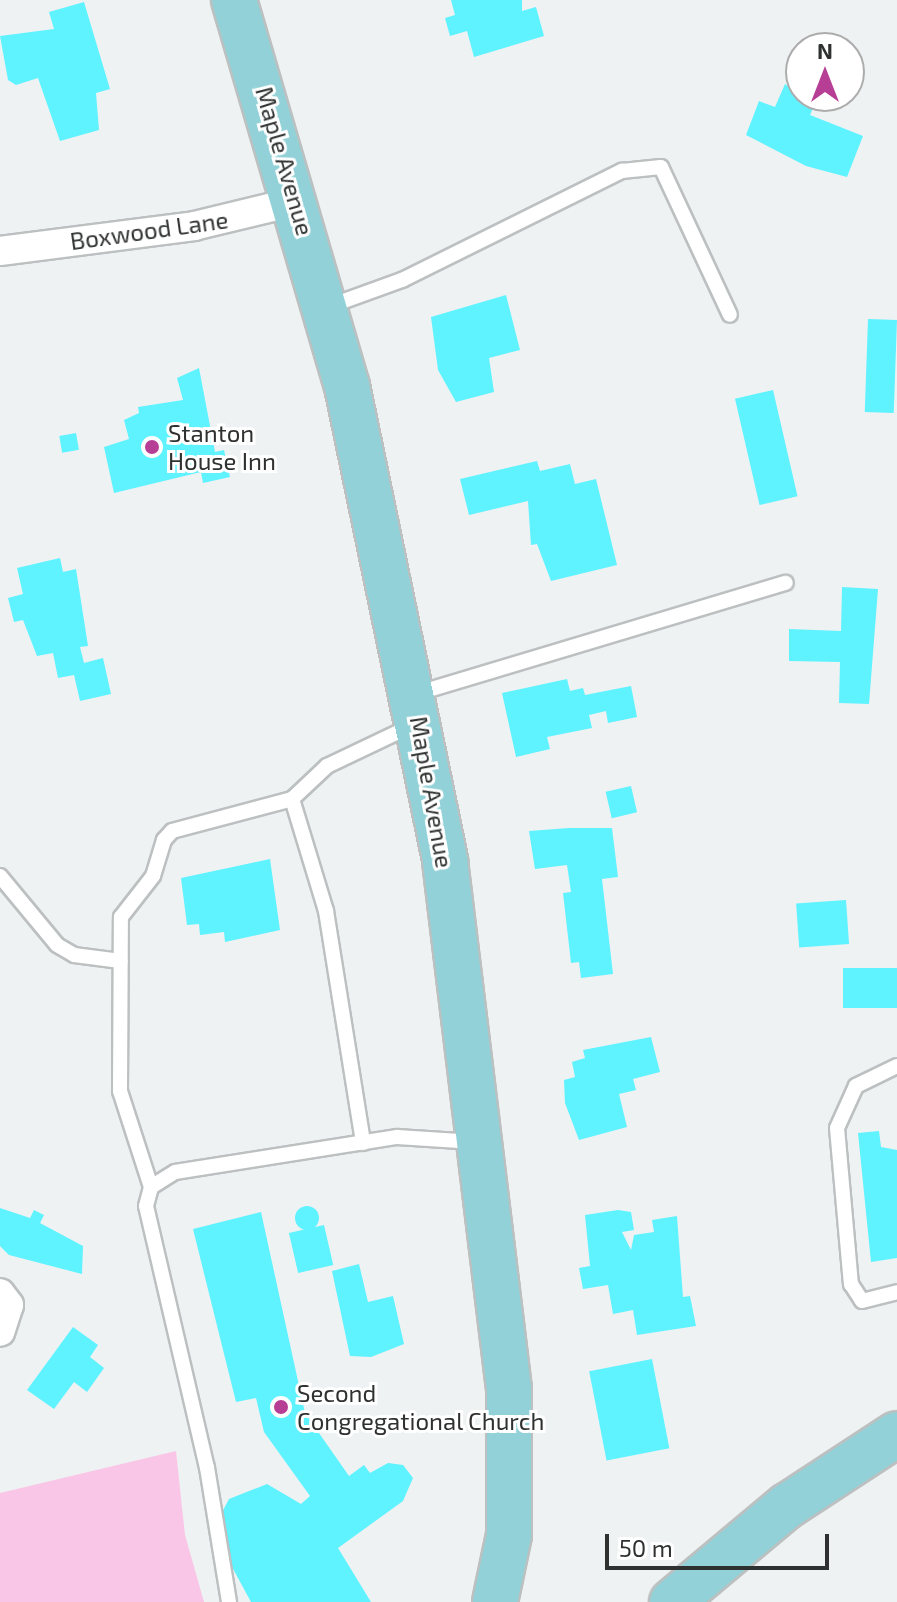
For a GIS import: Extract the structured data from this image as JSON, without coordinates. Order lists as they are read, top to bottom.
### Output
{
  "streets": {
    "main road": ["Maple Avenue"],
    "street": ["Boxwood Lane"]
  },
  "crossings": [
    ["Maple Avenue", "Boxwood Lane"]
  ],
  "places": ["Stanton House Inn", "Second Congregational Church"],
  "scale_bar": "50 m",
  "north": "top"
}
